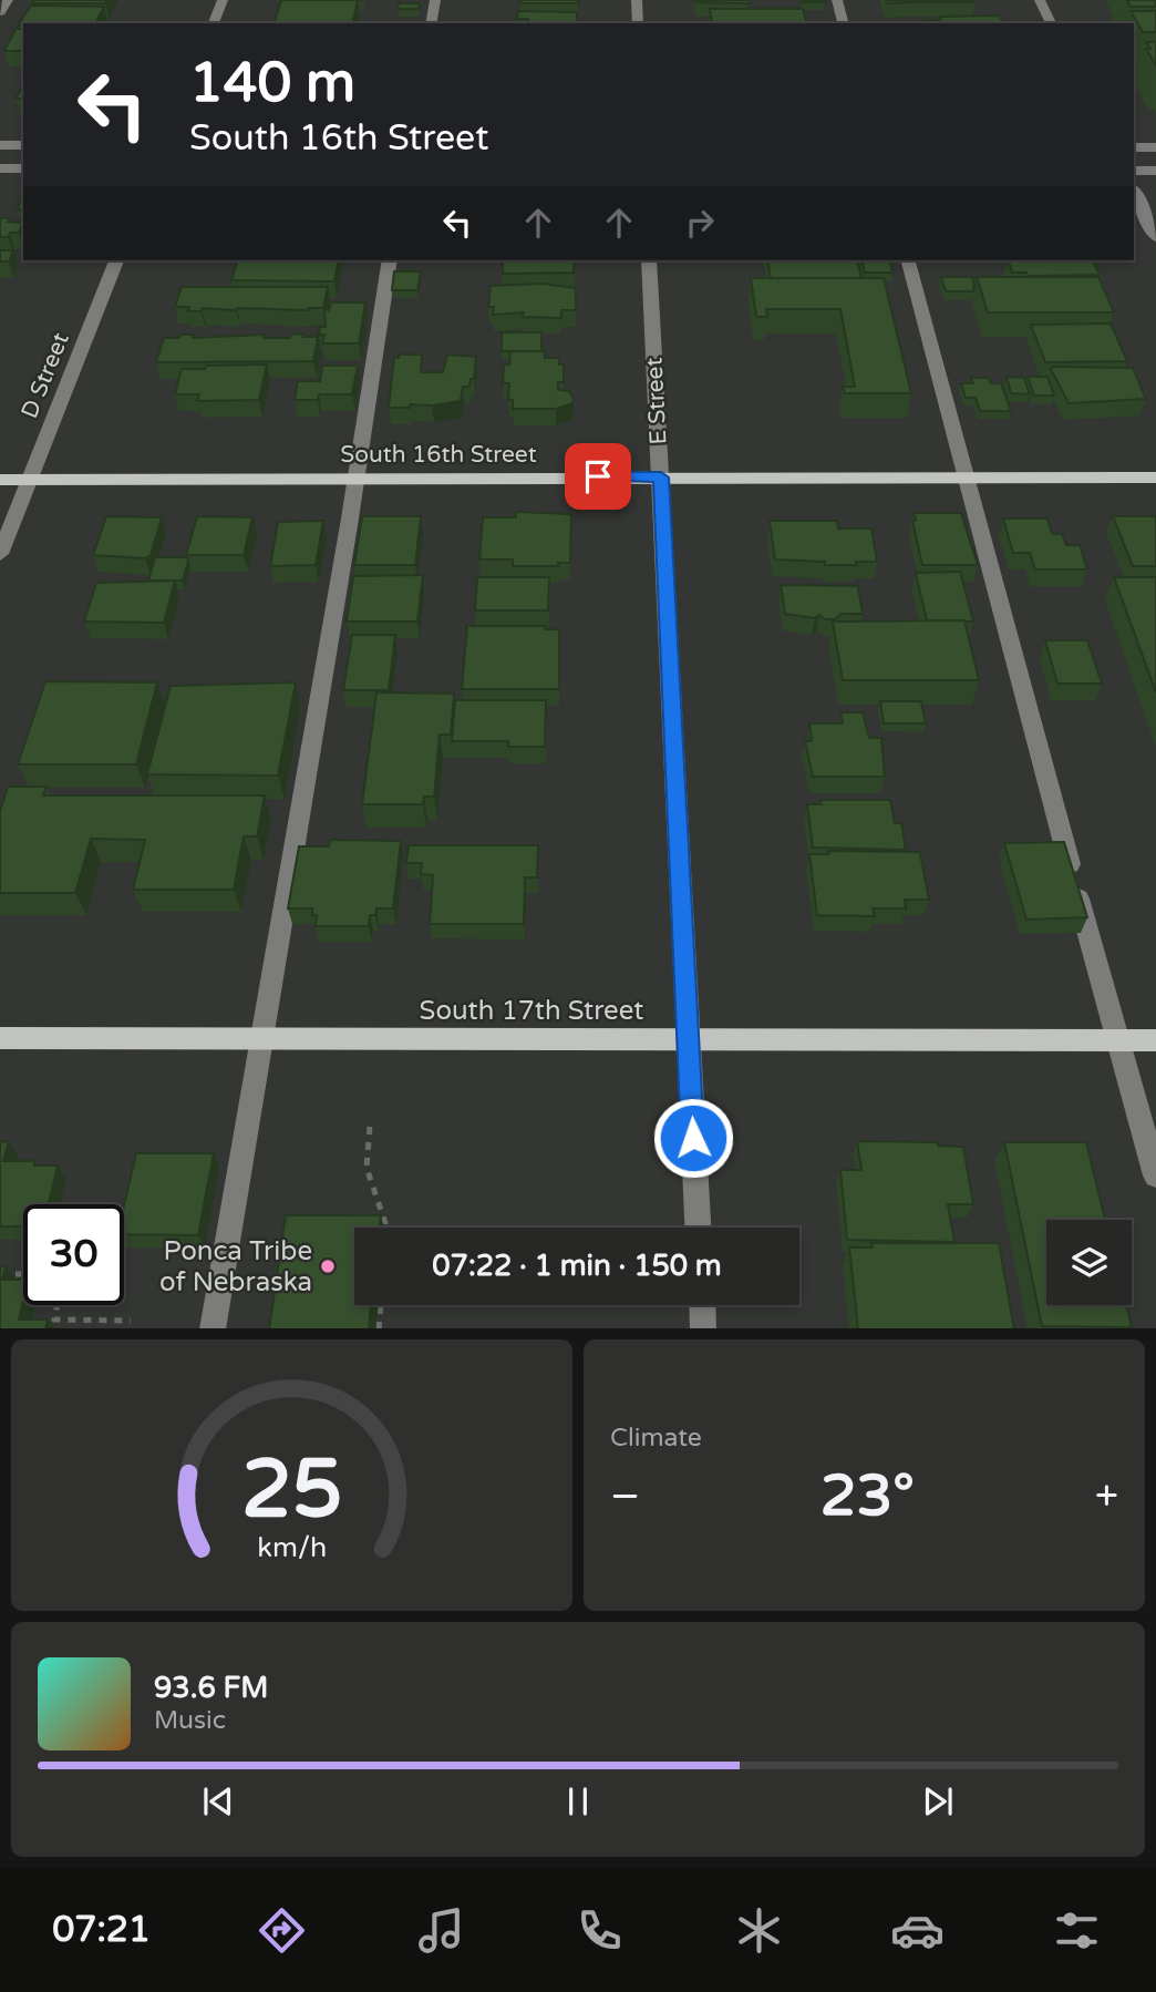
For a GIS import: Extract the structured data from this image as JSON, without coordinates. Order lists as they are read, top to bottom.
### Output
{
  "streets": {
    "main road": ["South 16th Street", "South 17th Street"],
    "street": ["D Street", "E Street"]
  },
  "crossings": [
    ["D Street", "South 16th Street"],
    ["E Street", "South 16th Street"],
    ["E Street", "South 17th Street"]
  ],
  "places": ["Ponca Tribe of Nebraska"],
  "page": {
    "turn": ["140 m", "South 16th Street"],
    "limit": "30",
    "trip": "07:22 · 1 min · 150 m",
    "tile": "Climate",
    "heat": ["−", "23°", "+"],
    "song": ["93.6 FM", "Music"],
    "tabs": "07:21",
    "gauge": ["25", "km/h"]
  }
}
